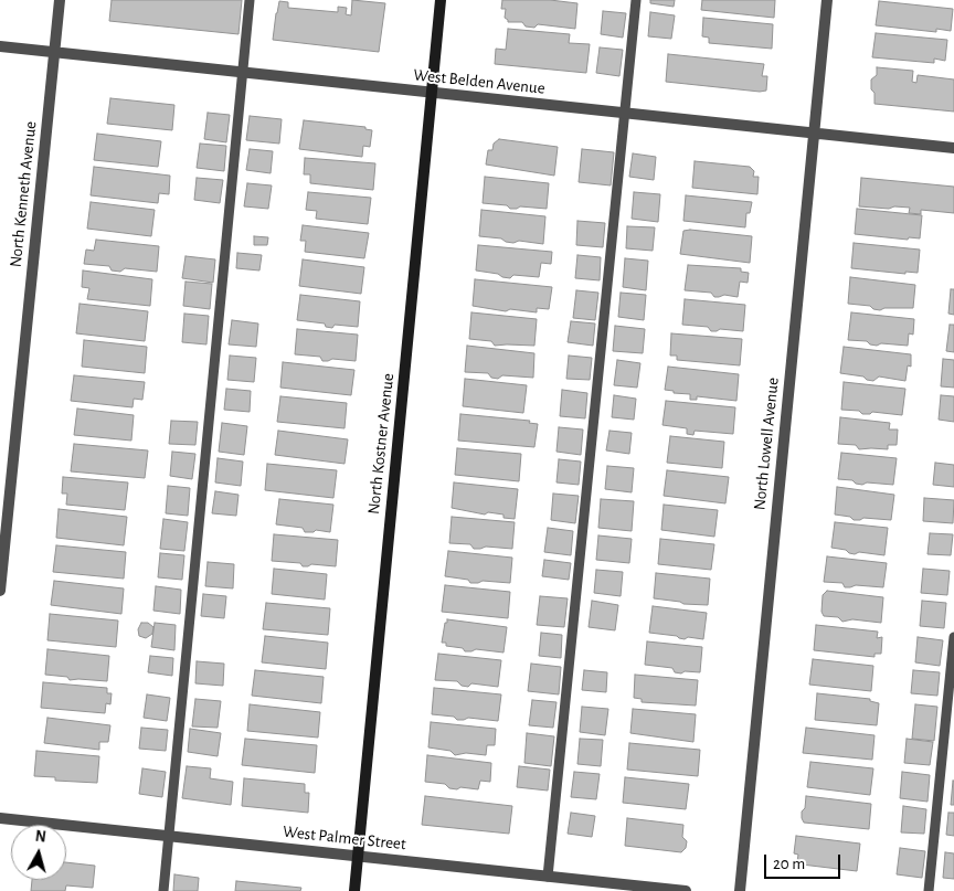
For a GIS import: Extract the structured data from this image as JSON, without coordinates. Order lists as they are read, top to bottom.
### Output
{
  "streets": {
    "street": [
      "West Belden Avenue",
      "North Kenneth Avenue",
      "North Kostner Avenue",
      "North Lowell Avenue",
      "West Palmer Street"
    ]
  },
  "crossings": [
    ["West Belden Avenue", "North Kenneth Avenue"],
    ["West Belden Avenue", "North Kostner Avenue"],
    ["West Belden Avenue", "North Lowell Avenue"],
    ["North Kostner Avenue", "West Palmer Street"]
  ],
  "scale_bar": "20 m",
  "north": "top"
}
